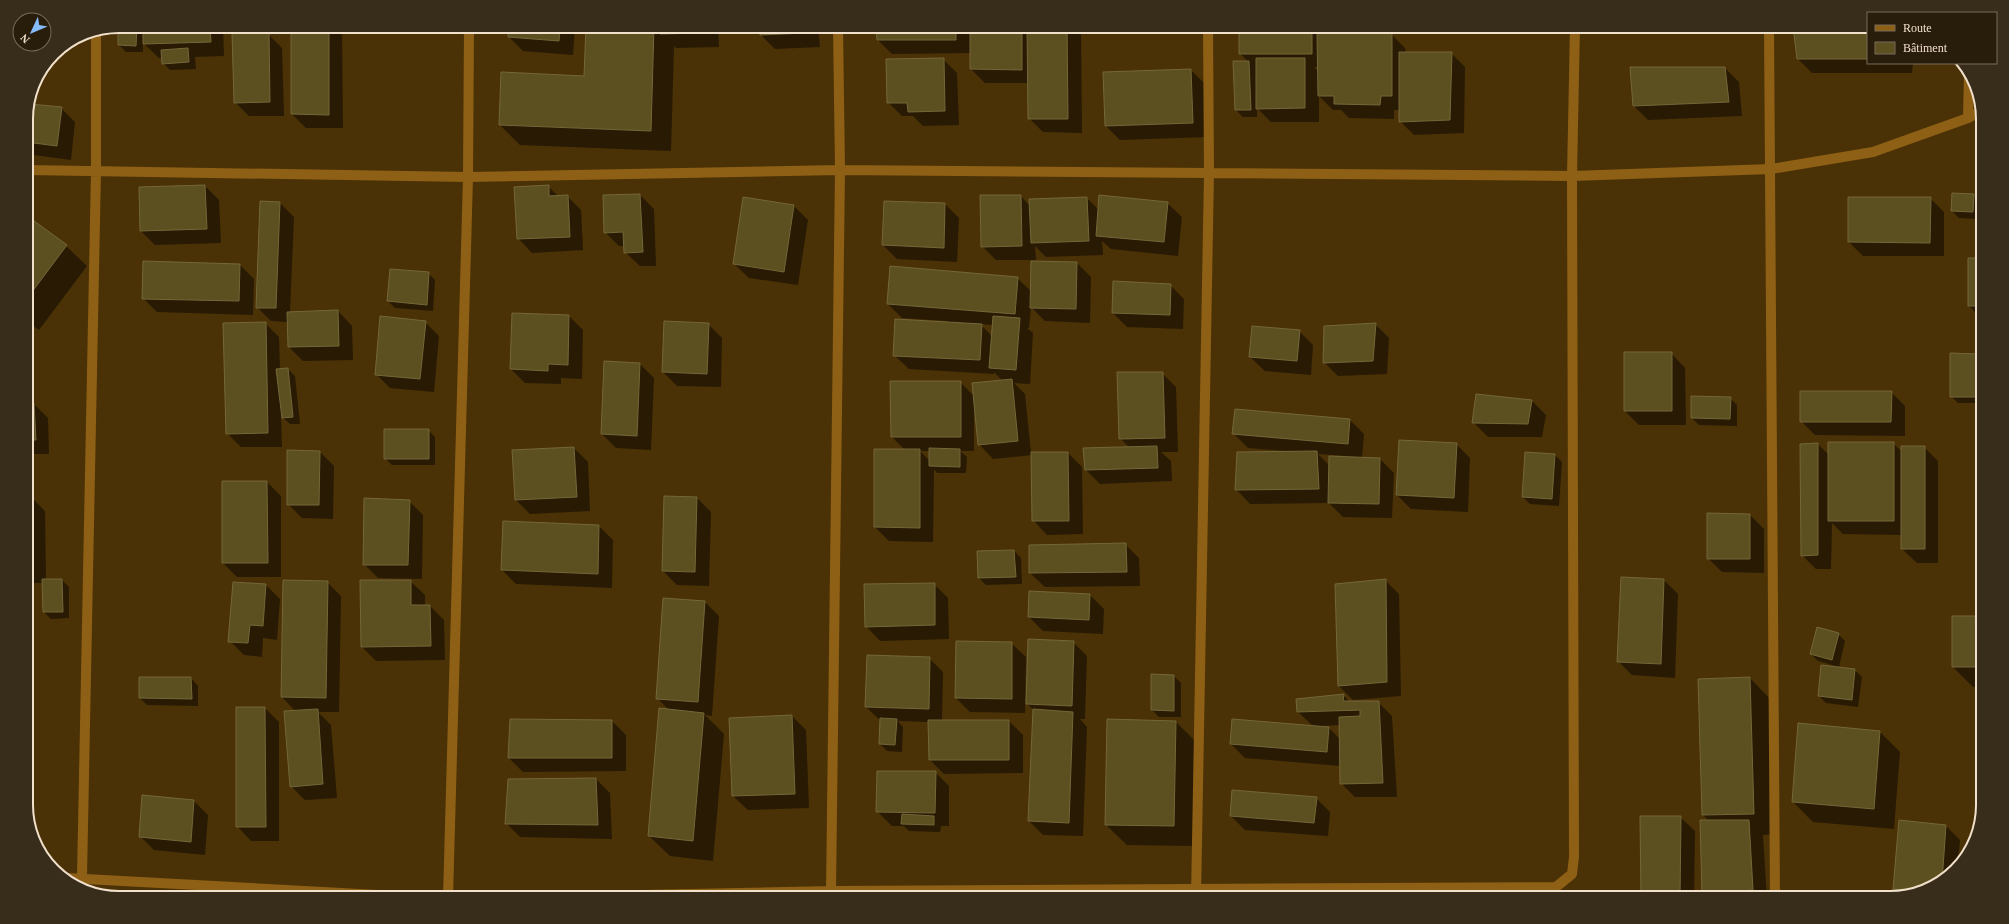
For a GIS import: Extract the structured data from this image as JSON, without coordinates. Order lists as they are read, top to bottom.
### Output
{
  "legend": ["Route", "Bâtiment"],
  "north": "bottom left"
}
